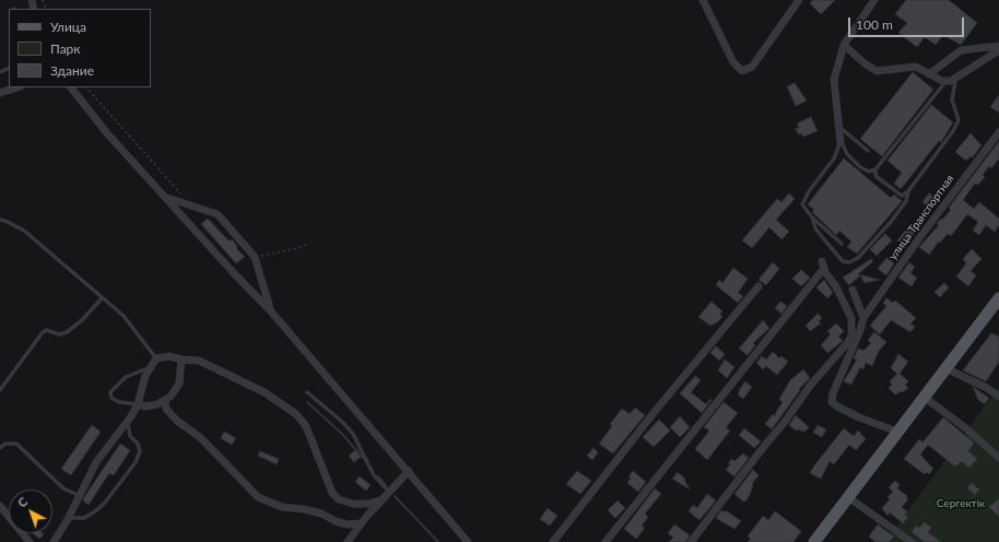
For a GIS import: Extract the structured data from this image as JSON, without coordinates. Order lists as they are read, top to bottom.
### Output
{
  "streets": {
    "street": ["улица Транспортная"]
  },
  "parks": ["Сергектік"],
  "legend": ["Улица", "Парк", "Здание"],
  "scale_bar": "100 m",
  "north": "top left"
}
